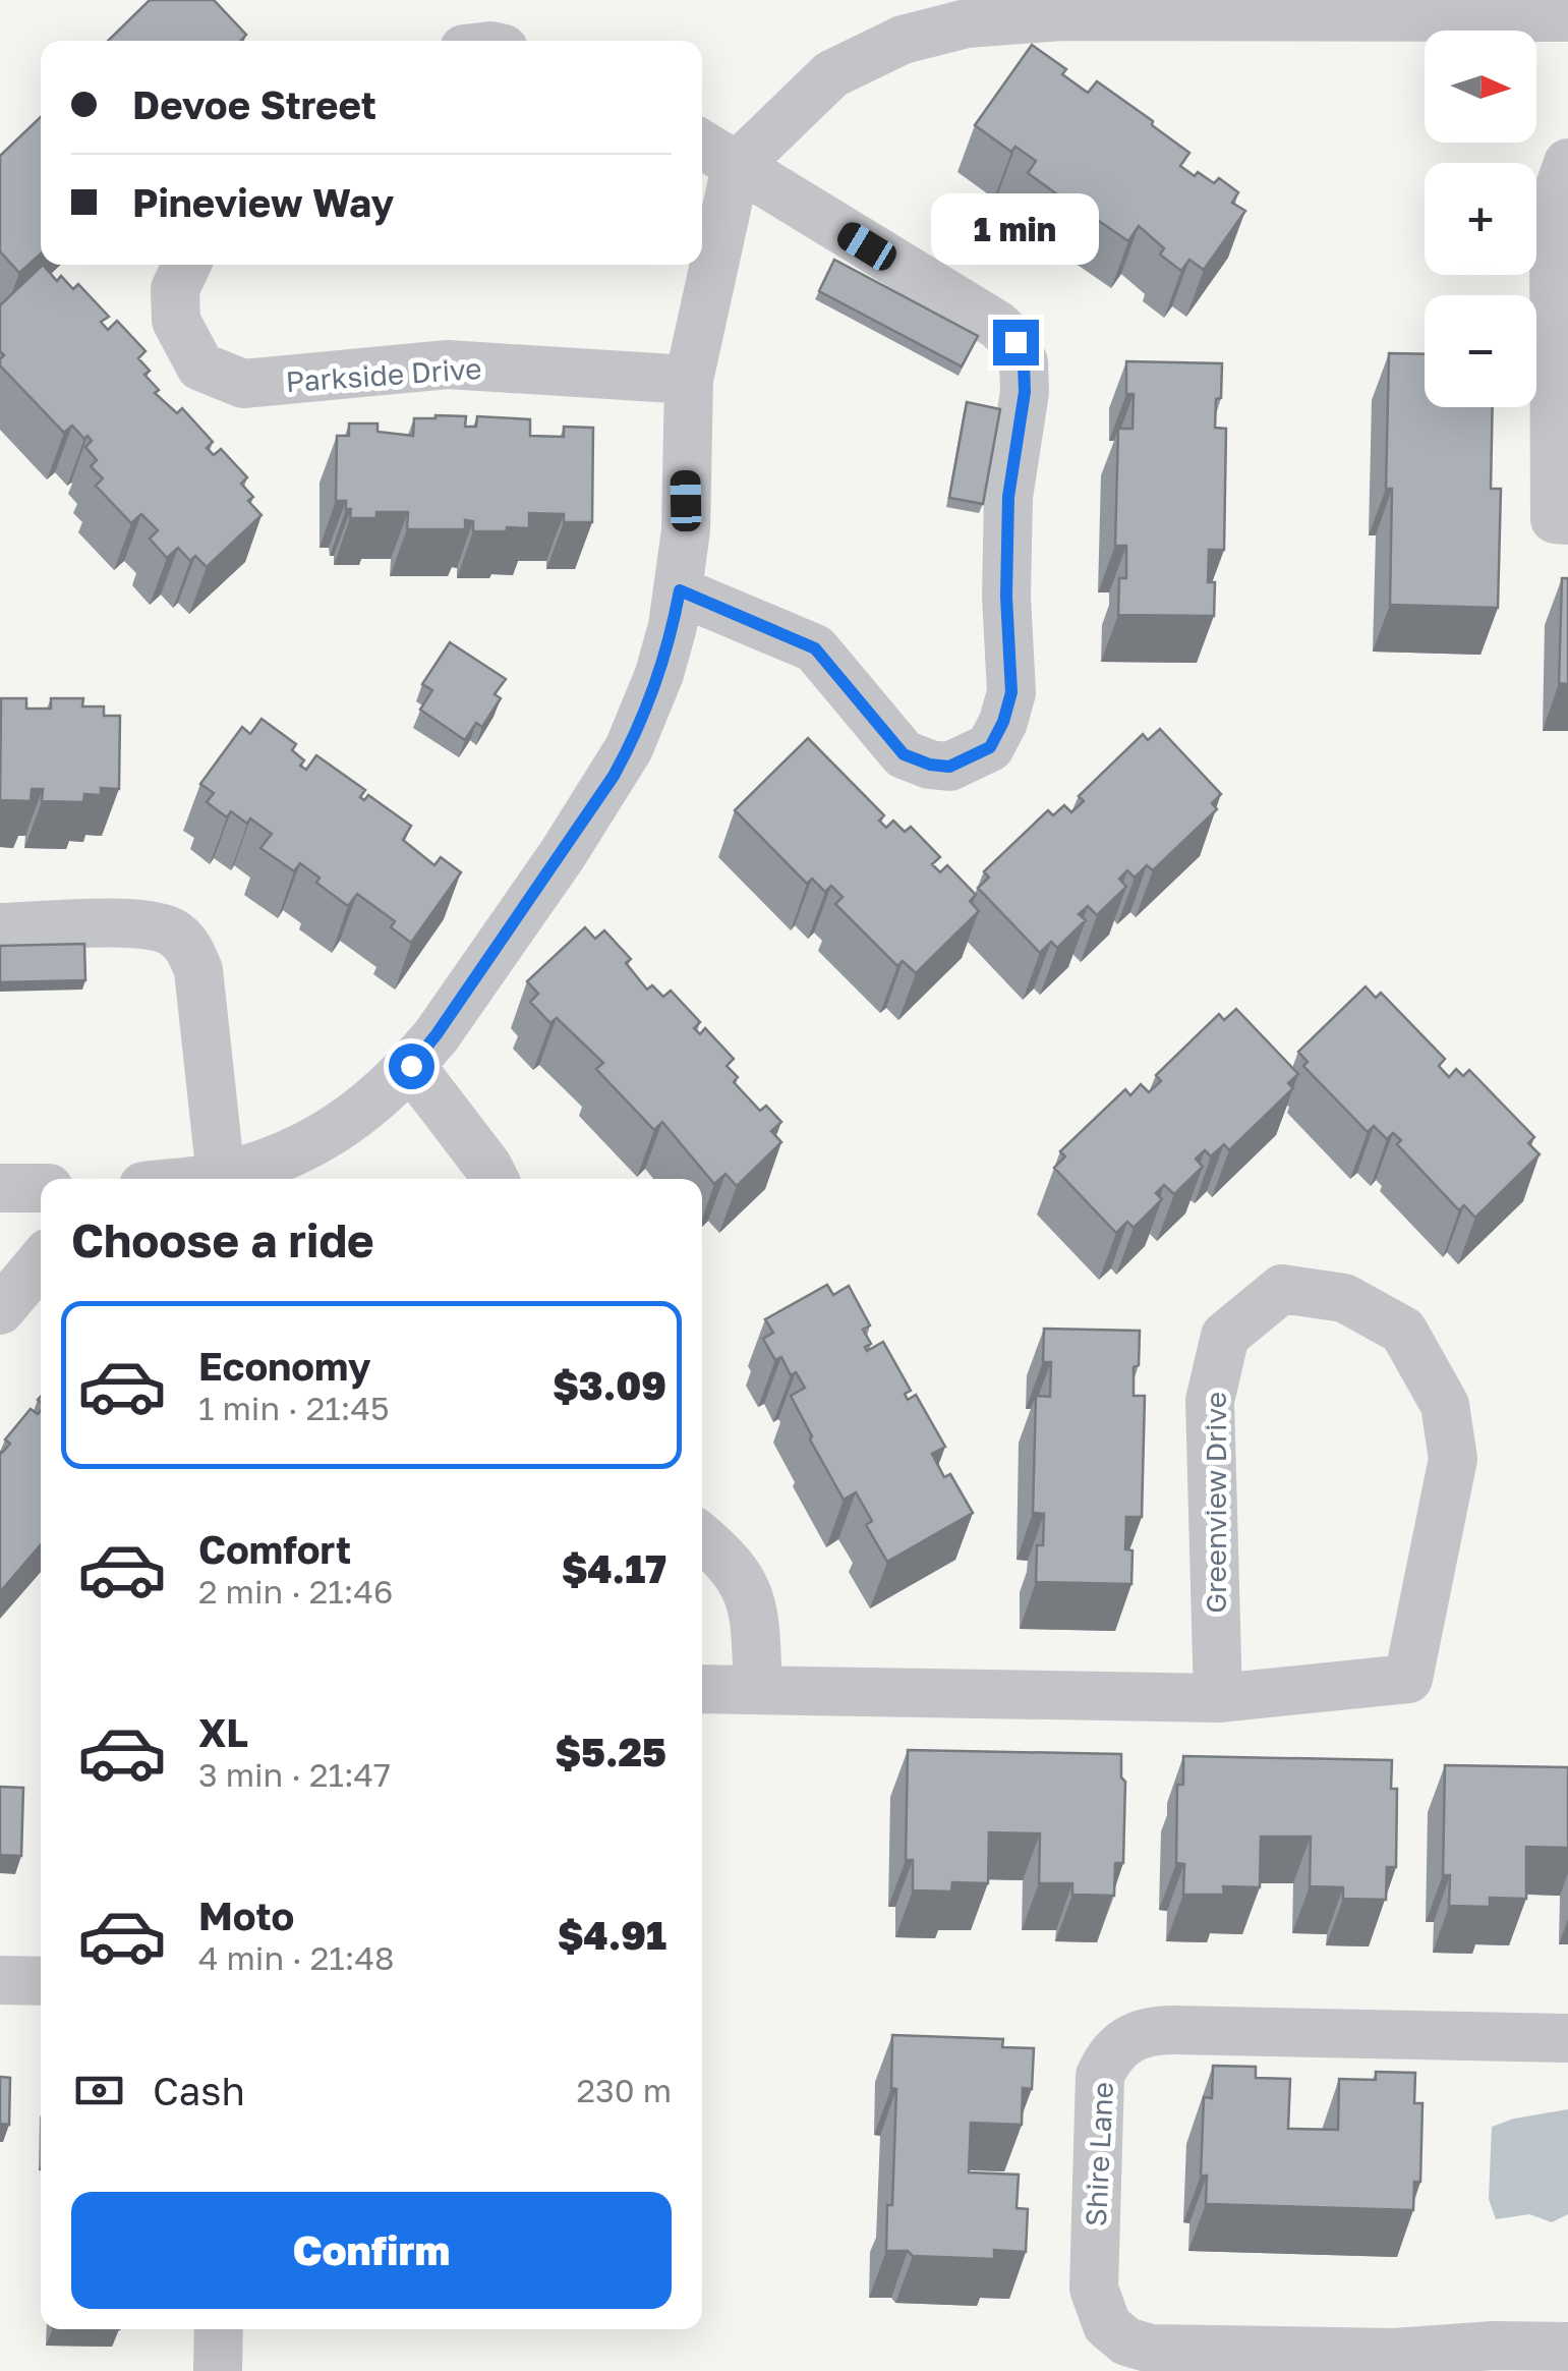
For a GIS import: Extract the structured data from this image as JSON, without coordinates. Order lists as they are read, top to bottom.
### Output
{
  "streets": {
    "street": ["Parkside Drive", "Greenview Drive", "Shire Lane"]
  },
  "north": "right",
  "page": {
    "map_buttons": ["+", "−"],
    "banner": ["Devoe Street", "Pineview Way"],
    "bubble": "1 min",
    "heading": "Choose a ride",
    "list": [
      {
        "name": "Economy",
        "note": "1 min · 21:45",
        "value": "$3.09"
      },
      {
        "name": "Comfort",
        "note": "2 min · 21:46",
        "value": "$4.17"
      },
      {
        "name": "XL",
        "note": "3 min · 21:47",
        "value": "$5.25"
      },
      {
        "name": "Moto",
        "note": "4 min · 21:48",
        "value": "$4.91"
      }
    ],
    "pay": ["Cash", "230 m"],
    "buttons": "Confirm"
  }
}
